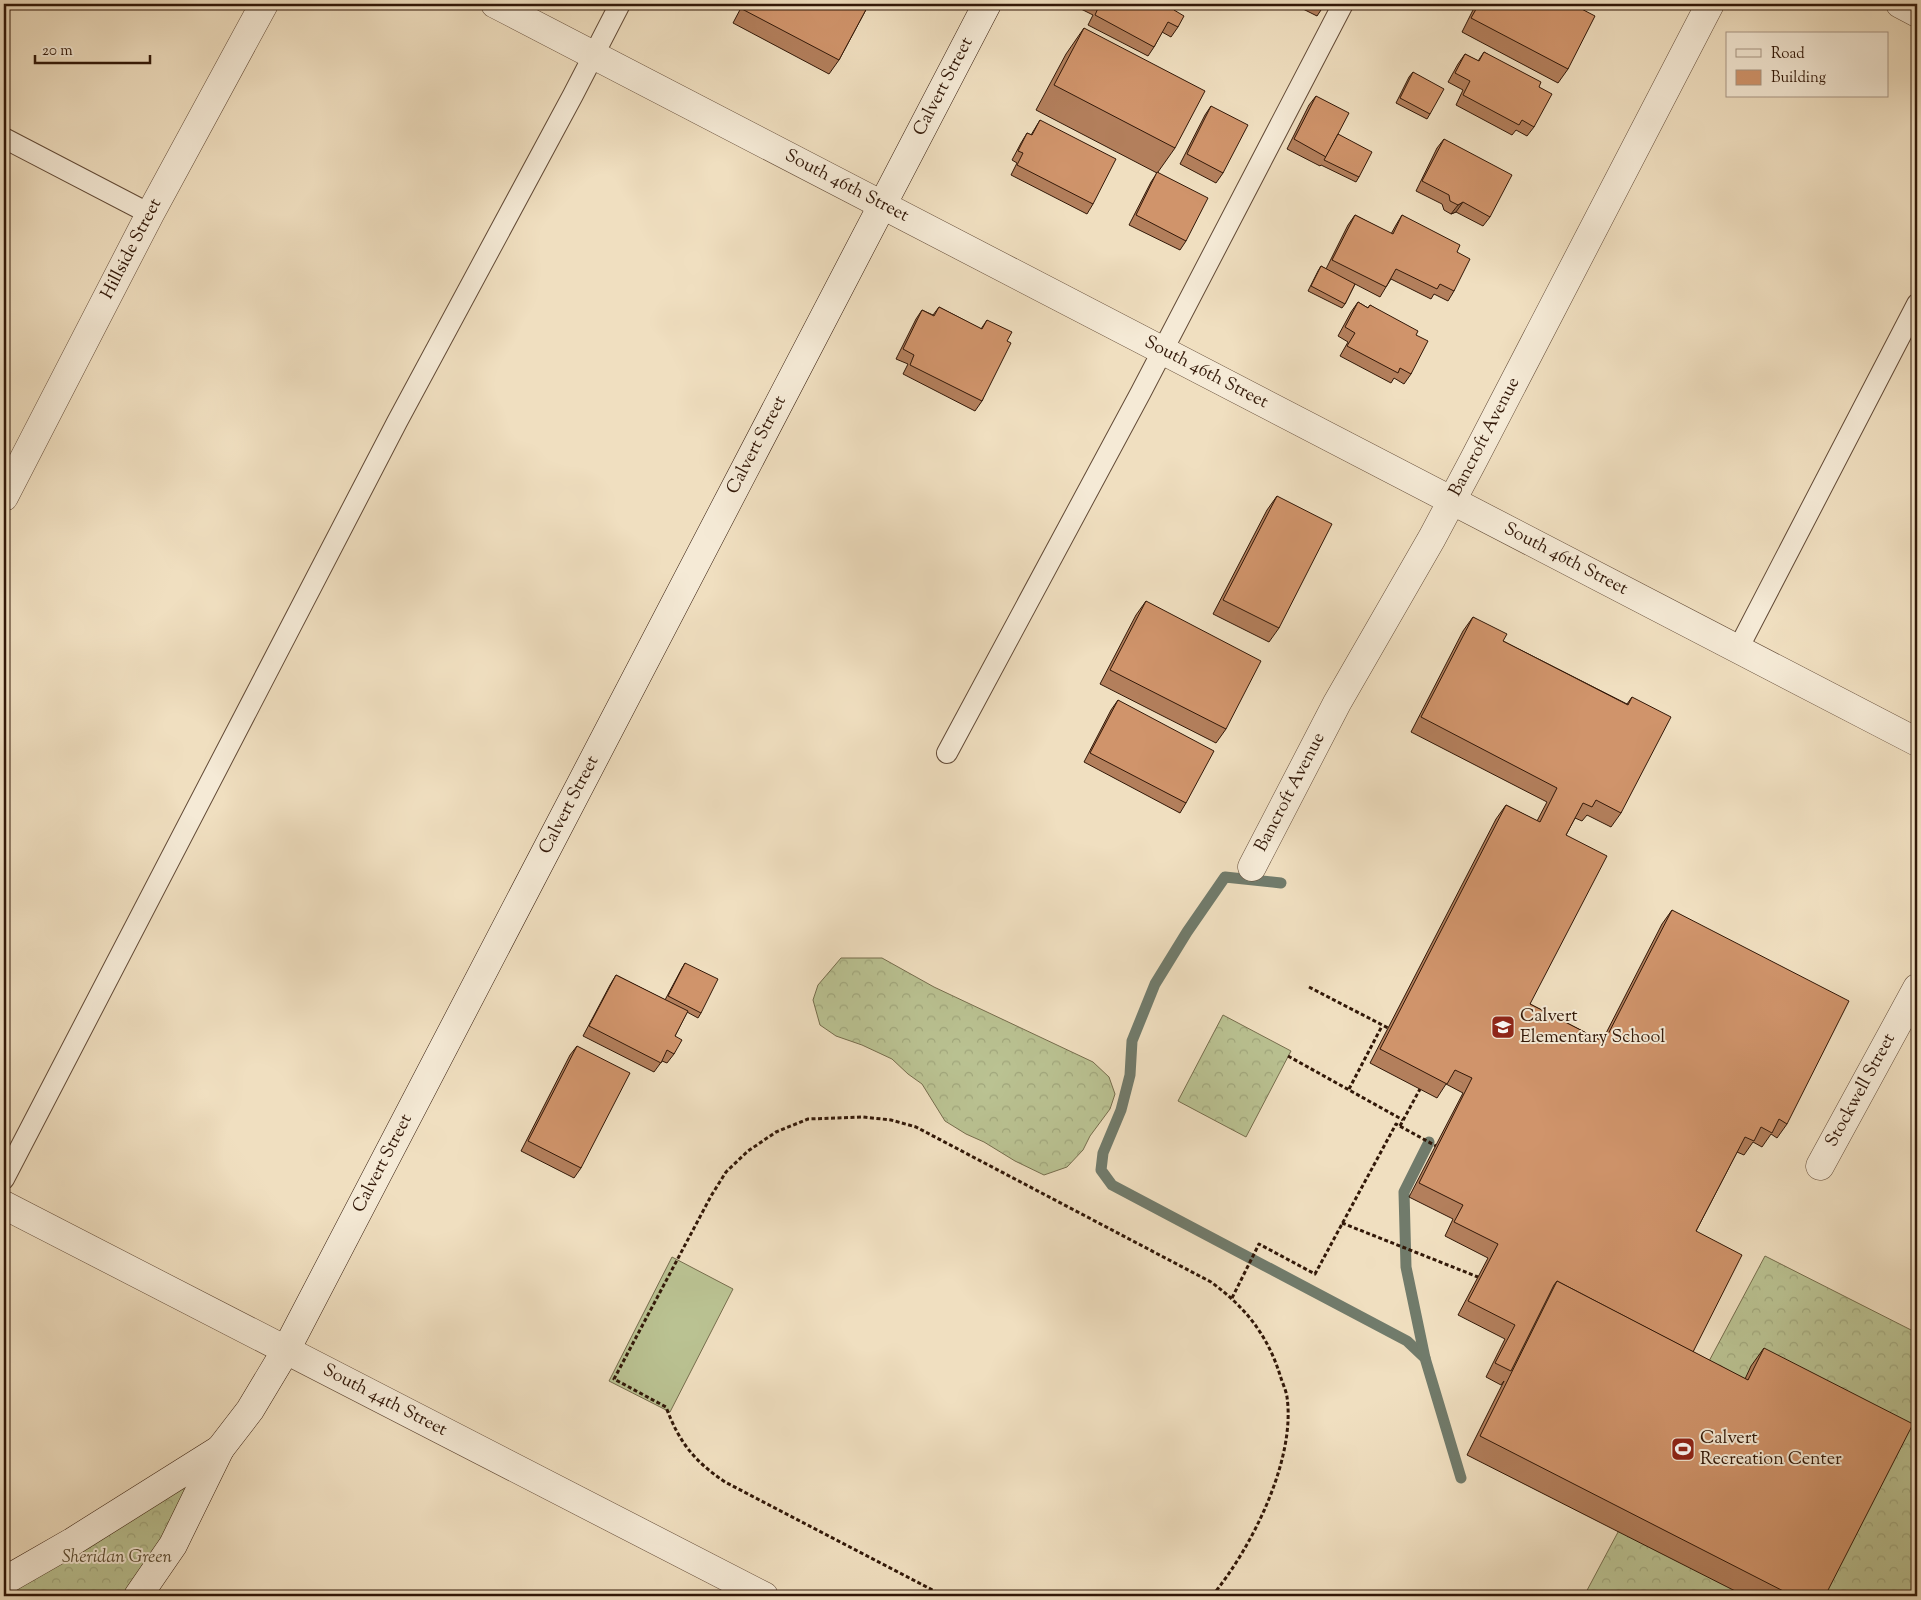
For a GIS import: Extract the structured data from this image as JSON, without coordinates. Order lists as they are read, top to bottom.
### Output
{
  "streets": {
    "street": [
      "Calvert Street",
      "South 46th Street",
      "Hillside Street",
      "Bancroft Avenue",
      "Stockwell Street",
      "South 44th Street"
    ]
  },
  "crossings": [
    ["Calvert Street", "South 46th Street"],
    ["Calvert Street", "South 44th Street"],
    ["South 46th Street", "Bancroft Avenue"]
  ],
  "parks": ["Sheridan Green"],
  "places": {
    "school or university": ["Calvert Elementary School"],
    "sports": ["Calvert Recreation Center"]
  },
  "legend": ["Road", "Building"],
  "scale_bar": "20 m"
}
